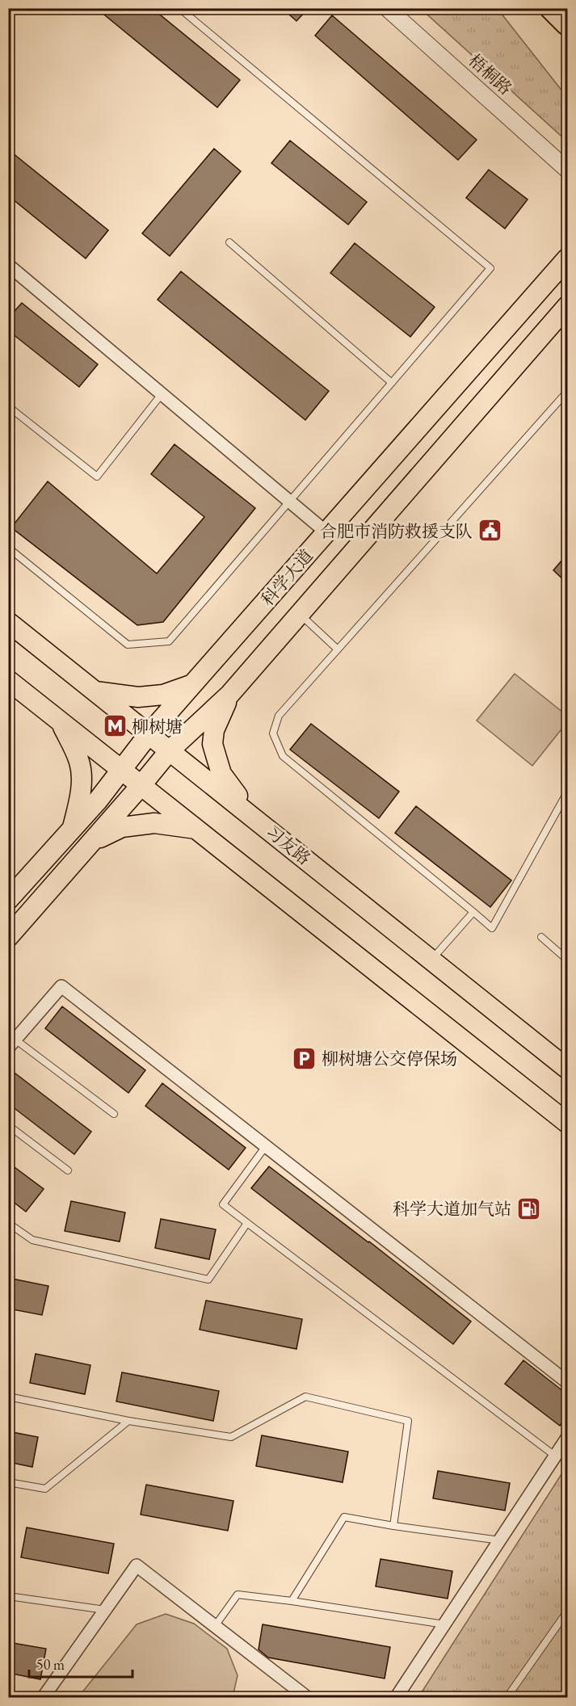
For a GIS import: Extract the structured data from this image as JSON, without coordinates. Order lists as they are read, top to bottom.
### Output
{
  "streets": {
    "main road": ["科学大道", "习友路"],
    "street": ["梧桐路"]
  },
  "crossings": [
    ["科学大道", "习友路"]
  ],
  "places": {
    "public building": ["合肥市消防救援支队"],
    "metro station": ["柳树塘"],
    "parking": ["柳树塘公交停保场"],
    "fuel station": ["科学大道加气站"]
  },
  "scale_bar": "50 m"
}
